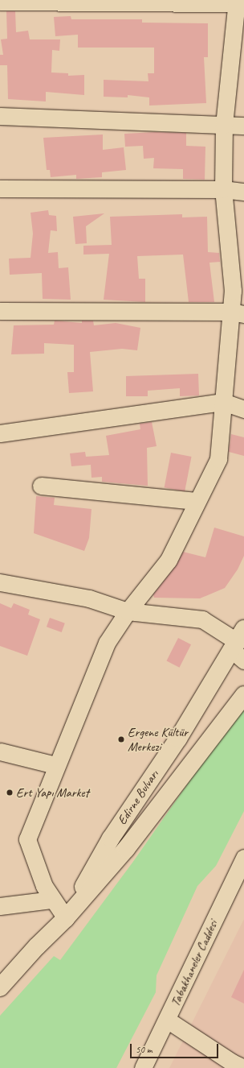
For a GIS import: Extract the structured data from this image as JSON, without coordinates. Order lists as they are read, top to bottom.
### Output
{
  "streets": {
    "highway": ["Edirne Bulvarı"],
    "street": ["Tabakhaneler Caddesi"]
  },
  "places": ["Ergene Kültür Merkezi", "Ert Yapı Market"],
  "scale_bar": "50 m"
}
